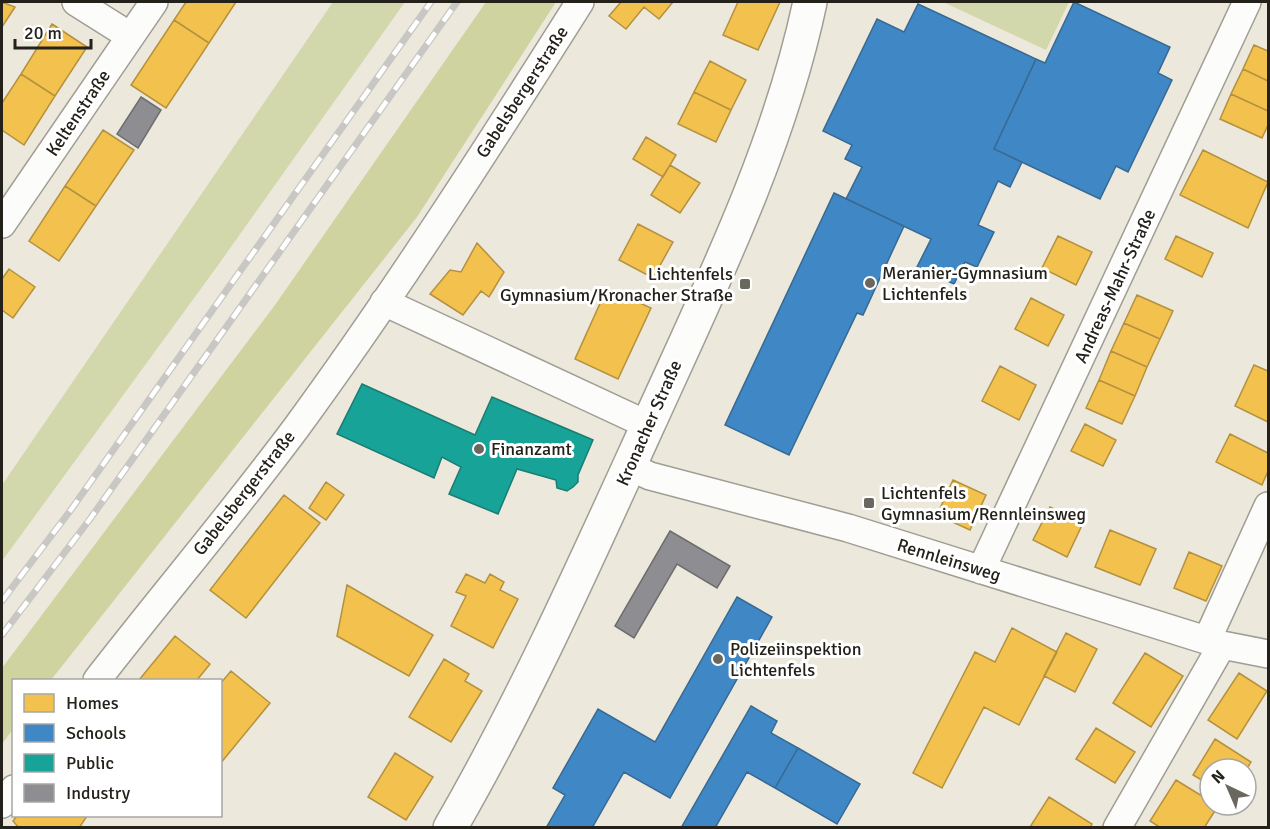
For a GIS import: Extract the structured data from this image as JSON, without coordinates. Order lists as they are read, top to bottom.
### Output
{
  "streets": {
    "street": [
      "Gabelsbergerstraße",
      "Keltenstraße",
      "Andreas-Mahr-Straße",
      "Kronacher Straße",
      "Rennleinsweg"
    ]
  },
  "crossings": [
    ["Andreas-Mahr-Straße", "Rennleinsweg"],
    ["Kronacher Straße", "Rennleinsweg"]
  ],
  "places": {
    "other": ["Meranier-Gymnasium Lichtenfels", "Finanzamt", "Polizeiinspektion Lichtenfels"],
    "transit": ["Lichtenfels Gymnasium/Kronacher Straße", "Lichtenfels Gymnasium/Rennleinsweg"]
  },
  "legend": [
    "Homes",
    "Schools",
    "Public",
    "Industry"
  ],
  "scale_bar": "20 m",
  "north": "top left"
}
